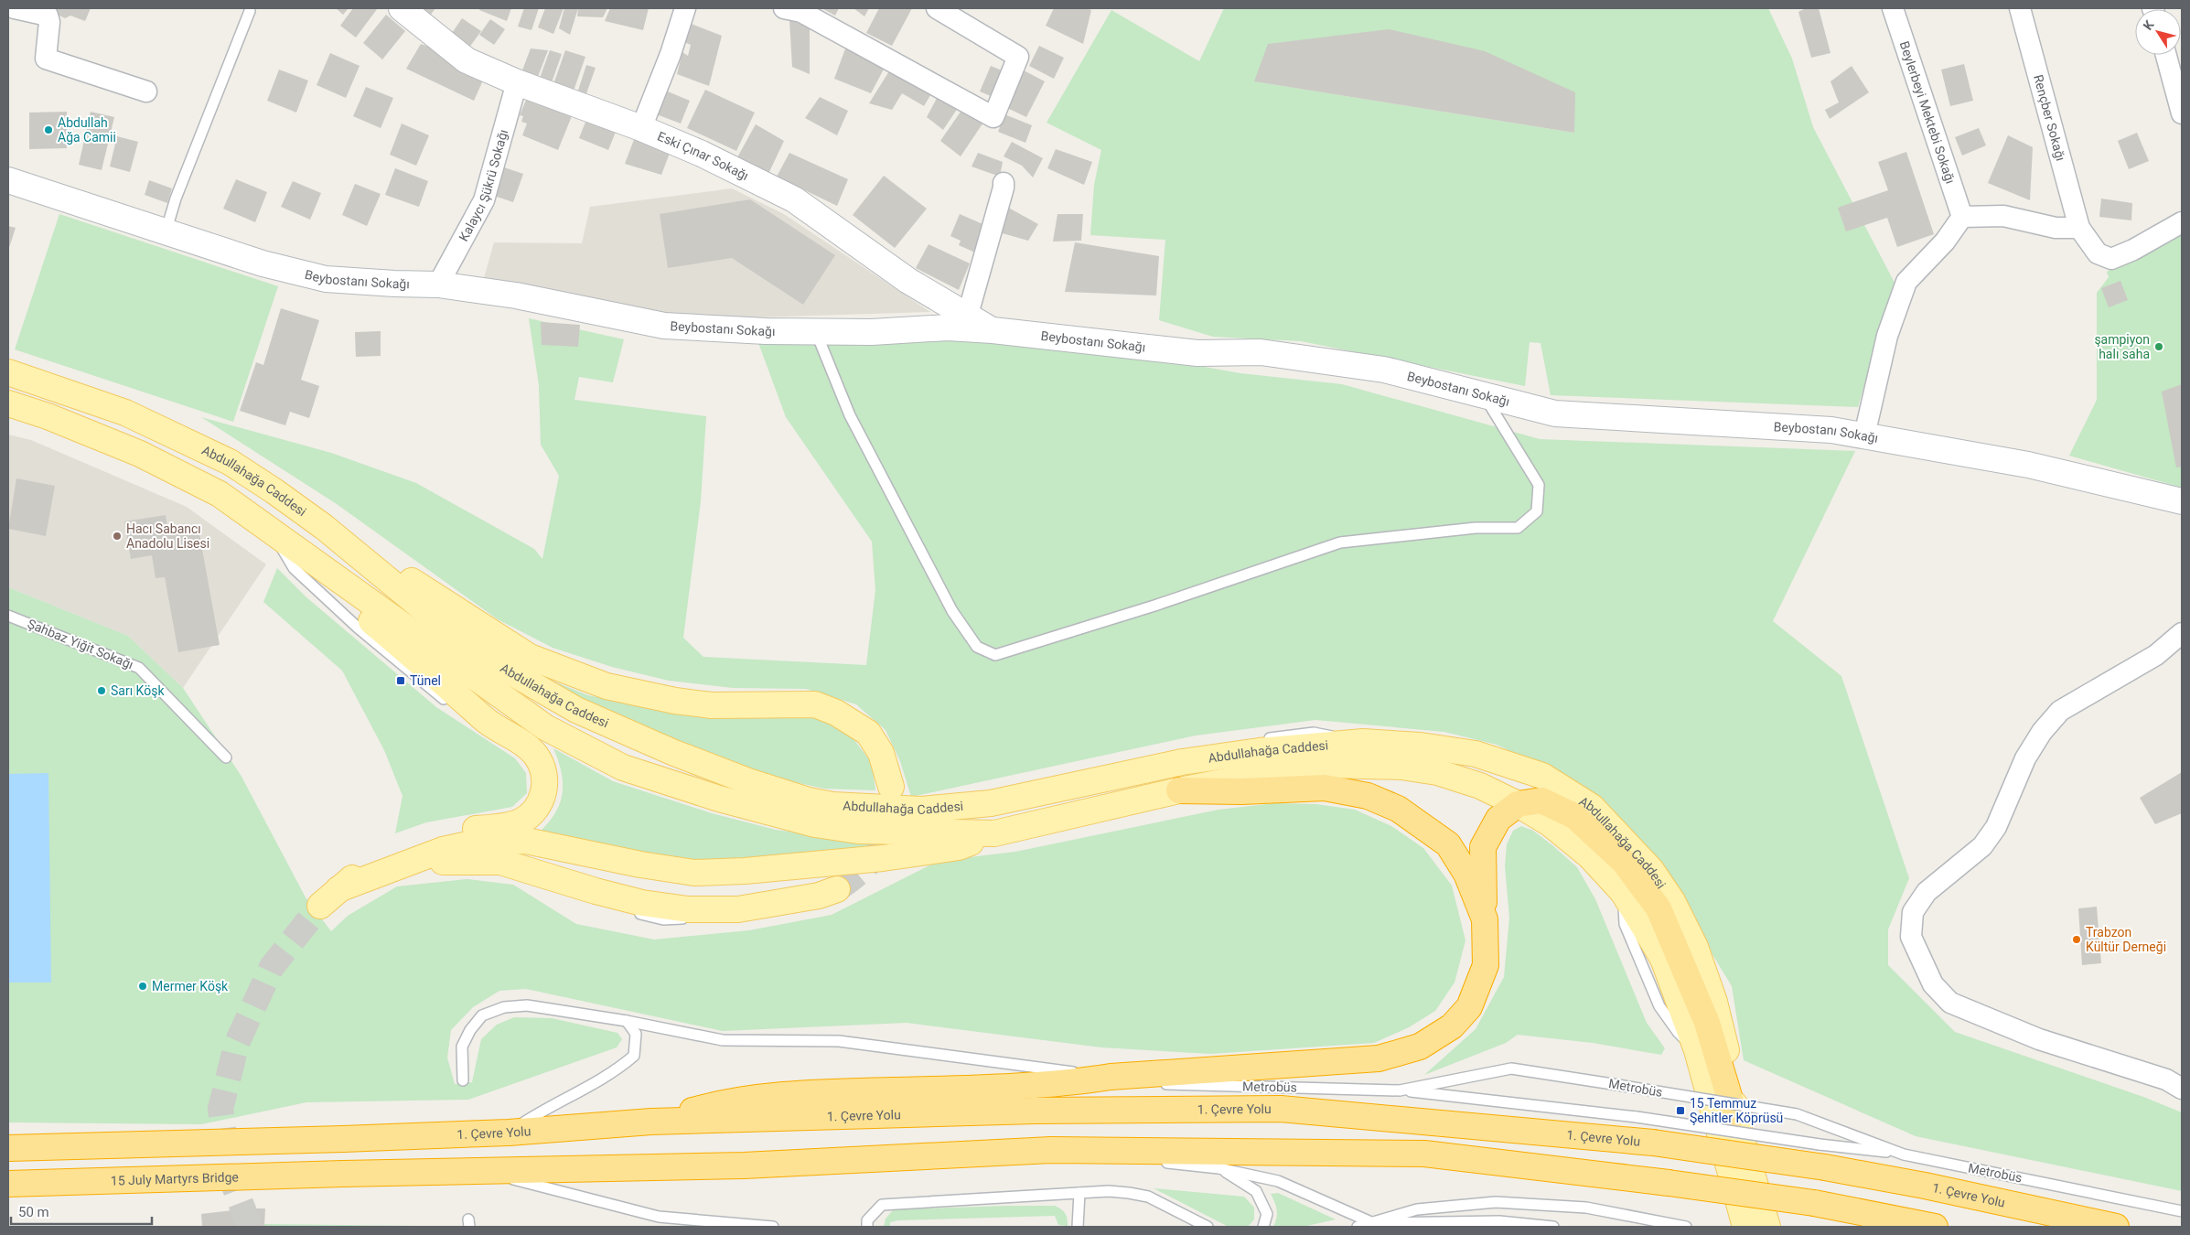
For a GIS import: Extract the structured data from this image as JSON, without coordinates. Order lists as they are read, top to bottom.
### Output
{
  "streets": {
    "highway": ["1. Çevre Yolu", "15 July Martyrs Bridge"],
    "main road": ["Abdullahağa Caddesi"],
    "street": [
      "Beylerbeyi Mektebi Sokağı",
      "Rençber Sokağı",
      "Eski Çınar Sokağı",
      "Kalaycı Şükrü Sokağı",
      "Beybostanı Sokağı"
    ],
    "lane": ["Şahbaz Yiğit Sokağı", "Metrobüs"]
  },
  "crossings": [
    ["Eski Çınar Sokağı", "Kalaycı Şükrü Sokağı"],
    ["Eski Çınar Sokağı", "Beybostanı Sokağı"],
    ["Kalaycı Şükrü Sokağı", "Beybostanı Sokağı"]
  ],
  "places": {
    "other": [
      "Abdullah Ağa Camii",
      "şampiyon halı saha",
      "Hacı Sabancı Anadolu Lisesi",
      "Sarı Köşk",
      "Trabzon Kültür Derneği",
      "Mermer Köşk"
    ],
    "transit": ["Tünel", "15 Temmuz Şehitler Köprüsü"]
  },
  "scale_bar": "50 m",
  "north": "top left"
}
